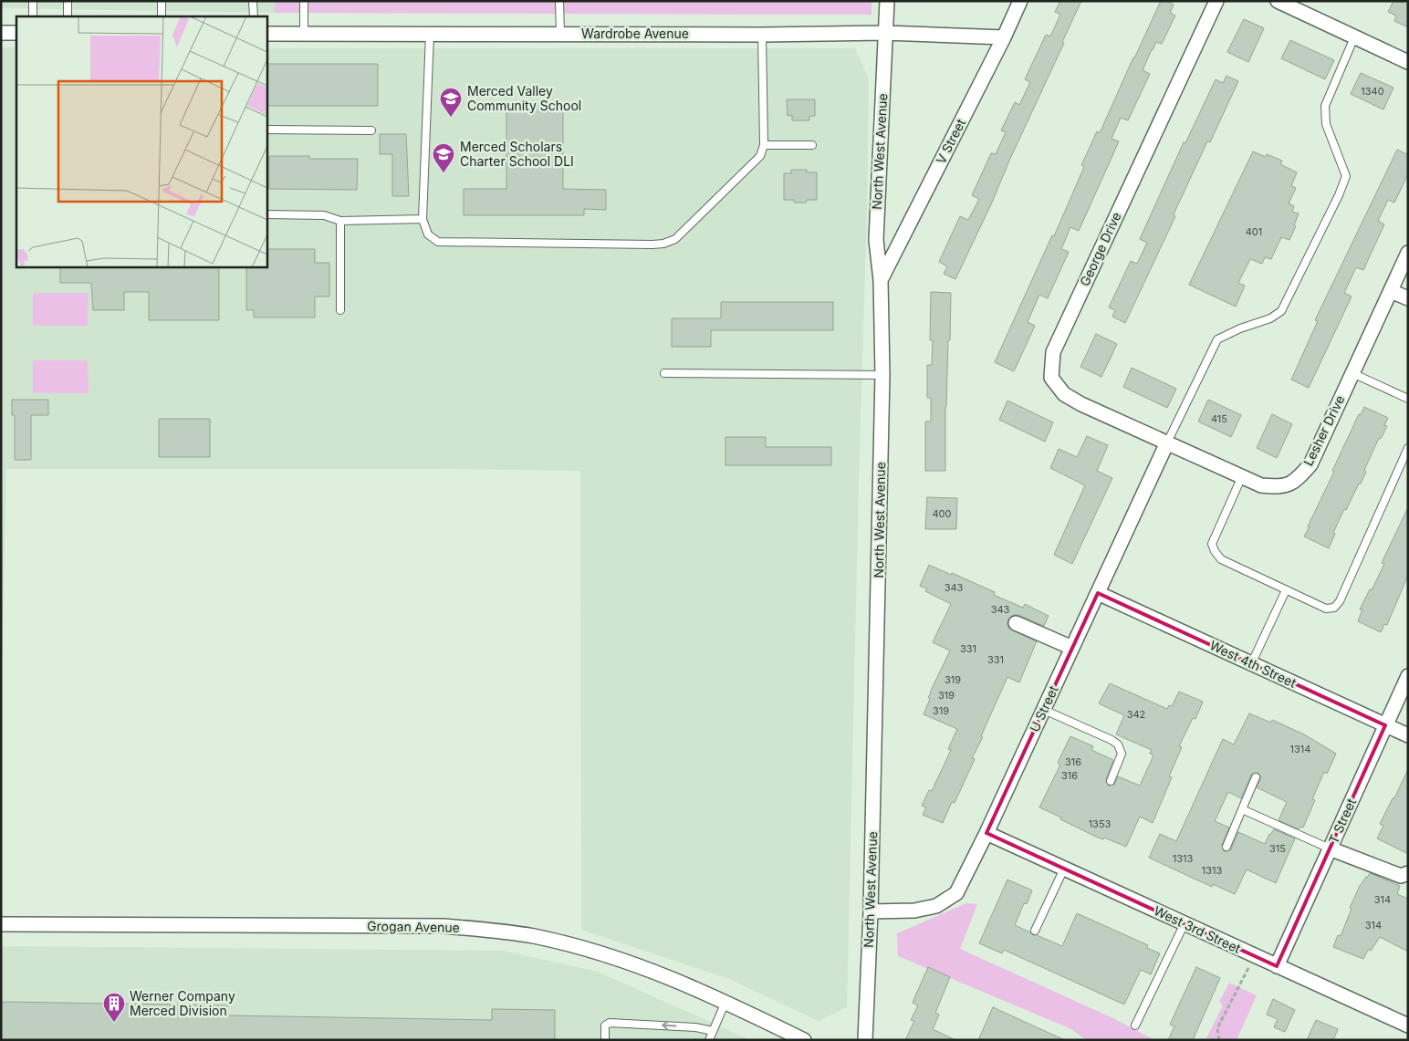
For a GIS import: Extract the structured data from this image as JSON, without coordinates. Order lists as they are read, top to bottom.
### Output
{
  "streets": {
    "street": [
      "Wardrobe Avenue",
      "V Street",
      "North West Avenue",
      "George Drive",
      "Lesher Drive",
      "West 4th Street",
      "U Street",
      "T Street",
      "Grogan Avenue",
      "West 3rd Street"
    ]
  },
  "crossings": [
    ["Wardrobe Avenue", "V Street"],
    ["Wardrobe Avenue", "North West Avenue"],
    ["V Street", "North West Avenue"],
    ["North West Avenue", "U Street"],
    ["George Drive", "Lesher Drive"],
    ["George Drive", "U Street"],
    ["Lesher Drive", "U Street"],
    ["West 4th Street", "U Street"],
    ["West 4th Street", "T Street"],
    ["U Street", "West 3rd Street"],
    ["T Street", "West 3rd Street"]
  ],
  "places": {
    "school or university": ["Merced Valley Community School", "Merced Scholars Charter School DLI"],
    "building": ["Werner Company Merced Division"]
  },
  "house_numbers": [
    "1340",
    "401",
    "415",
    "400",
    "343",
    "343",
    "331",
    "331",
    "319",
    "319",
    "319",
    "342",
    "1314",
    "316",
    "316",
    "1353",
    "315",
    "1313",
    "1313",
    "314",
    "314"
  ]
}
